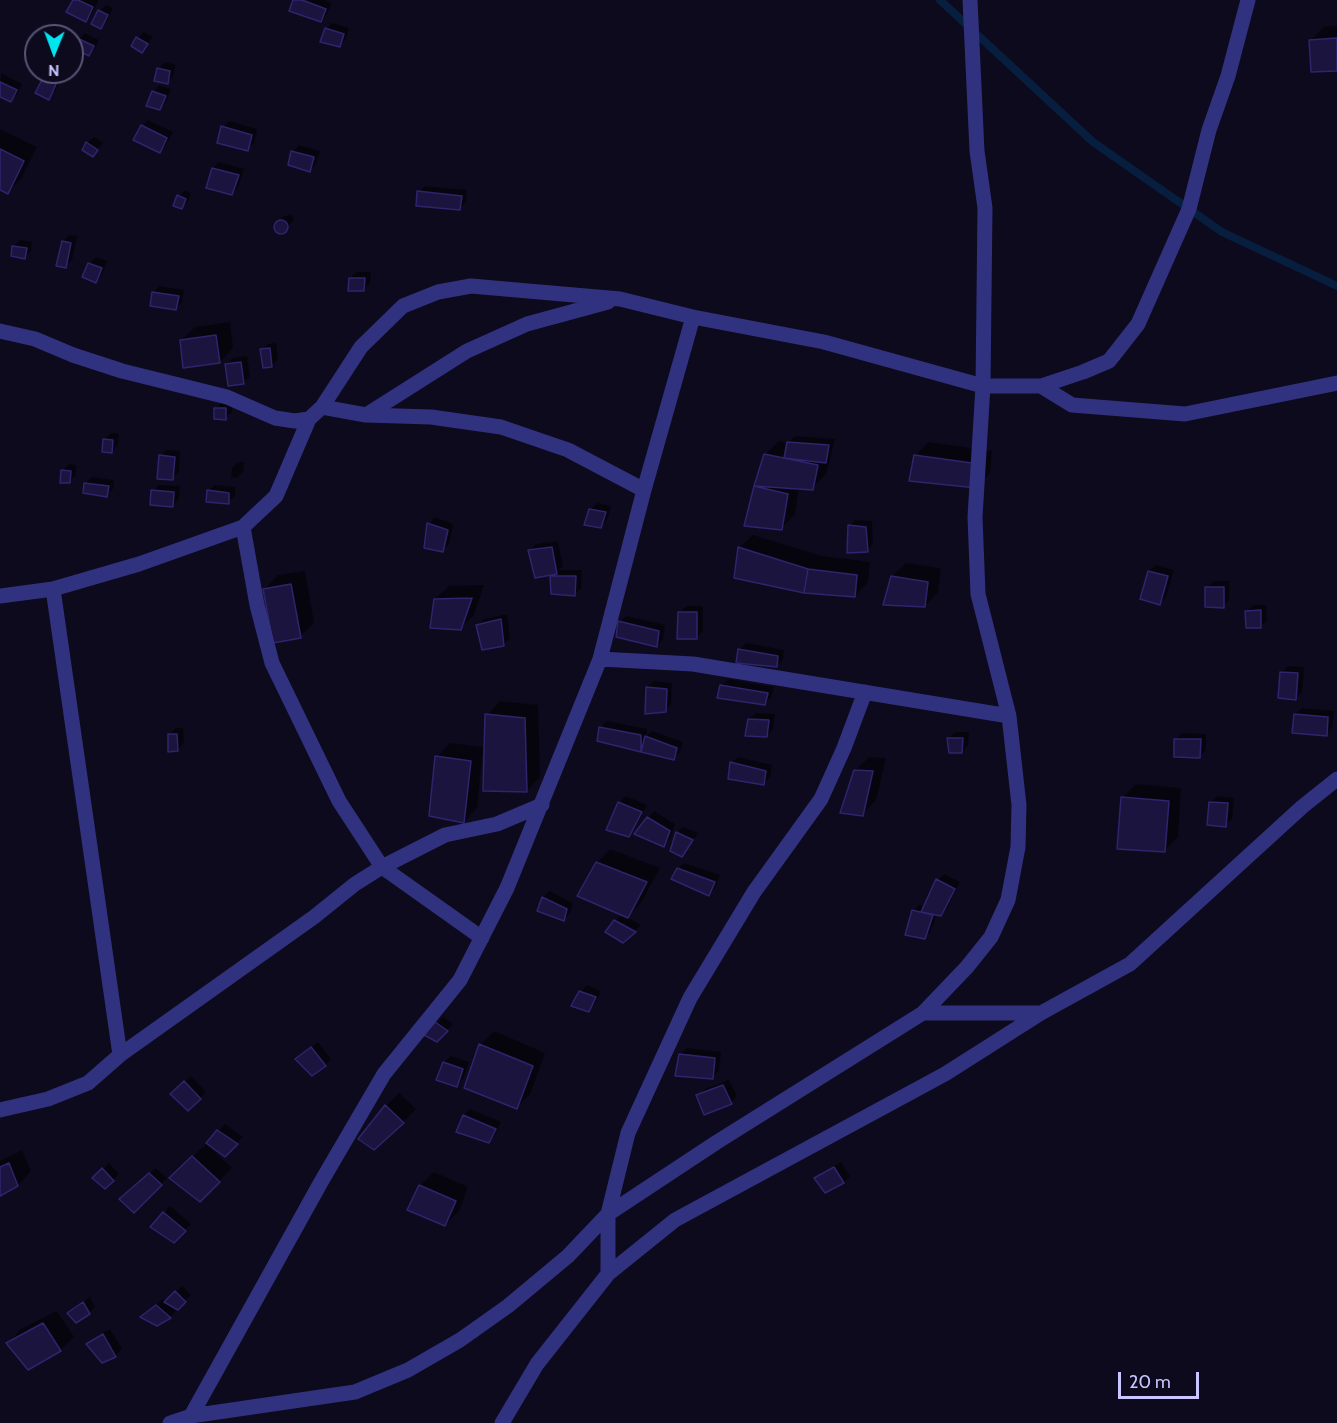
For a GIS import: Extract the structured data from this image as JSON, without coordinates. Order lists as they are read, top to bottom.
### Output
{
  "scale_bar": "20 m",
  "north": "bottom"
}
